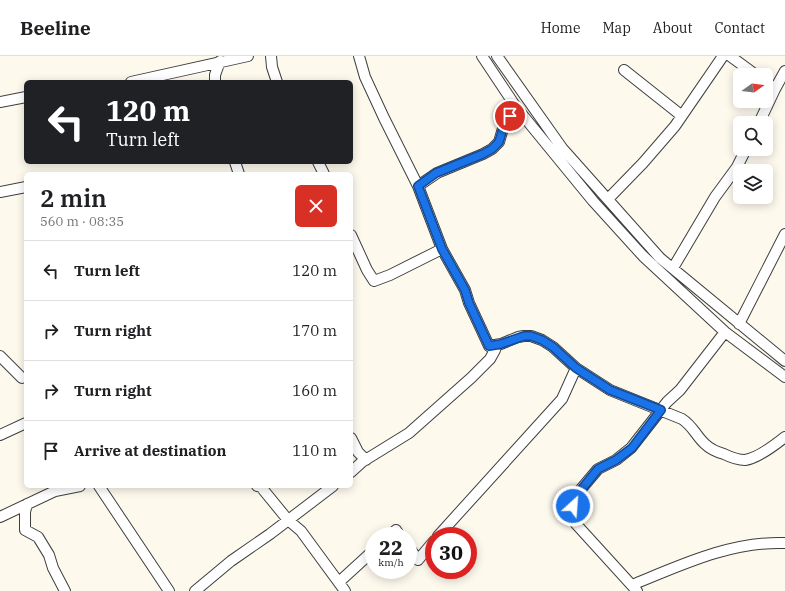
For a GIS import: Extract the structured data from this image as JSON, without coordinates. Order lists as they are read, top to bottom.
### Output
{
  "north": "right",
  "page": {
    "header": "Beeline",
    "nav": [
      "Home",
      "Map",
      "About",
      "Contact"
    ],
    "turn": ["120 m", "Turn left"],
    "heading": ["2 min", "560 m · 08:35"],
    "list": [
      {
        "name": "Turn left",
        "value": "120 m"
      },
      {
        "name": "Turn right",
        "value": "170 m"
      },
      {
        "name": "Turn right",
        "value": "160 m"
      },
      {
        "name": "Arrive at destination",
        "value": "110 m"
      }
    ],
    "speed": "22 km/h",
    "limit": "30"
  }
}
